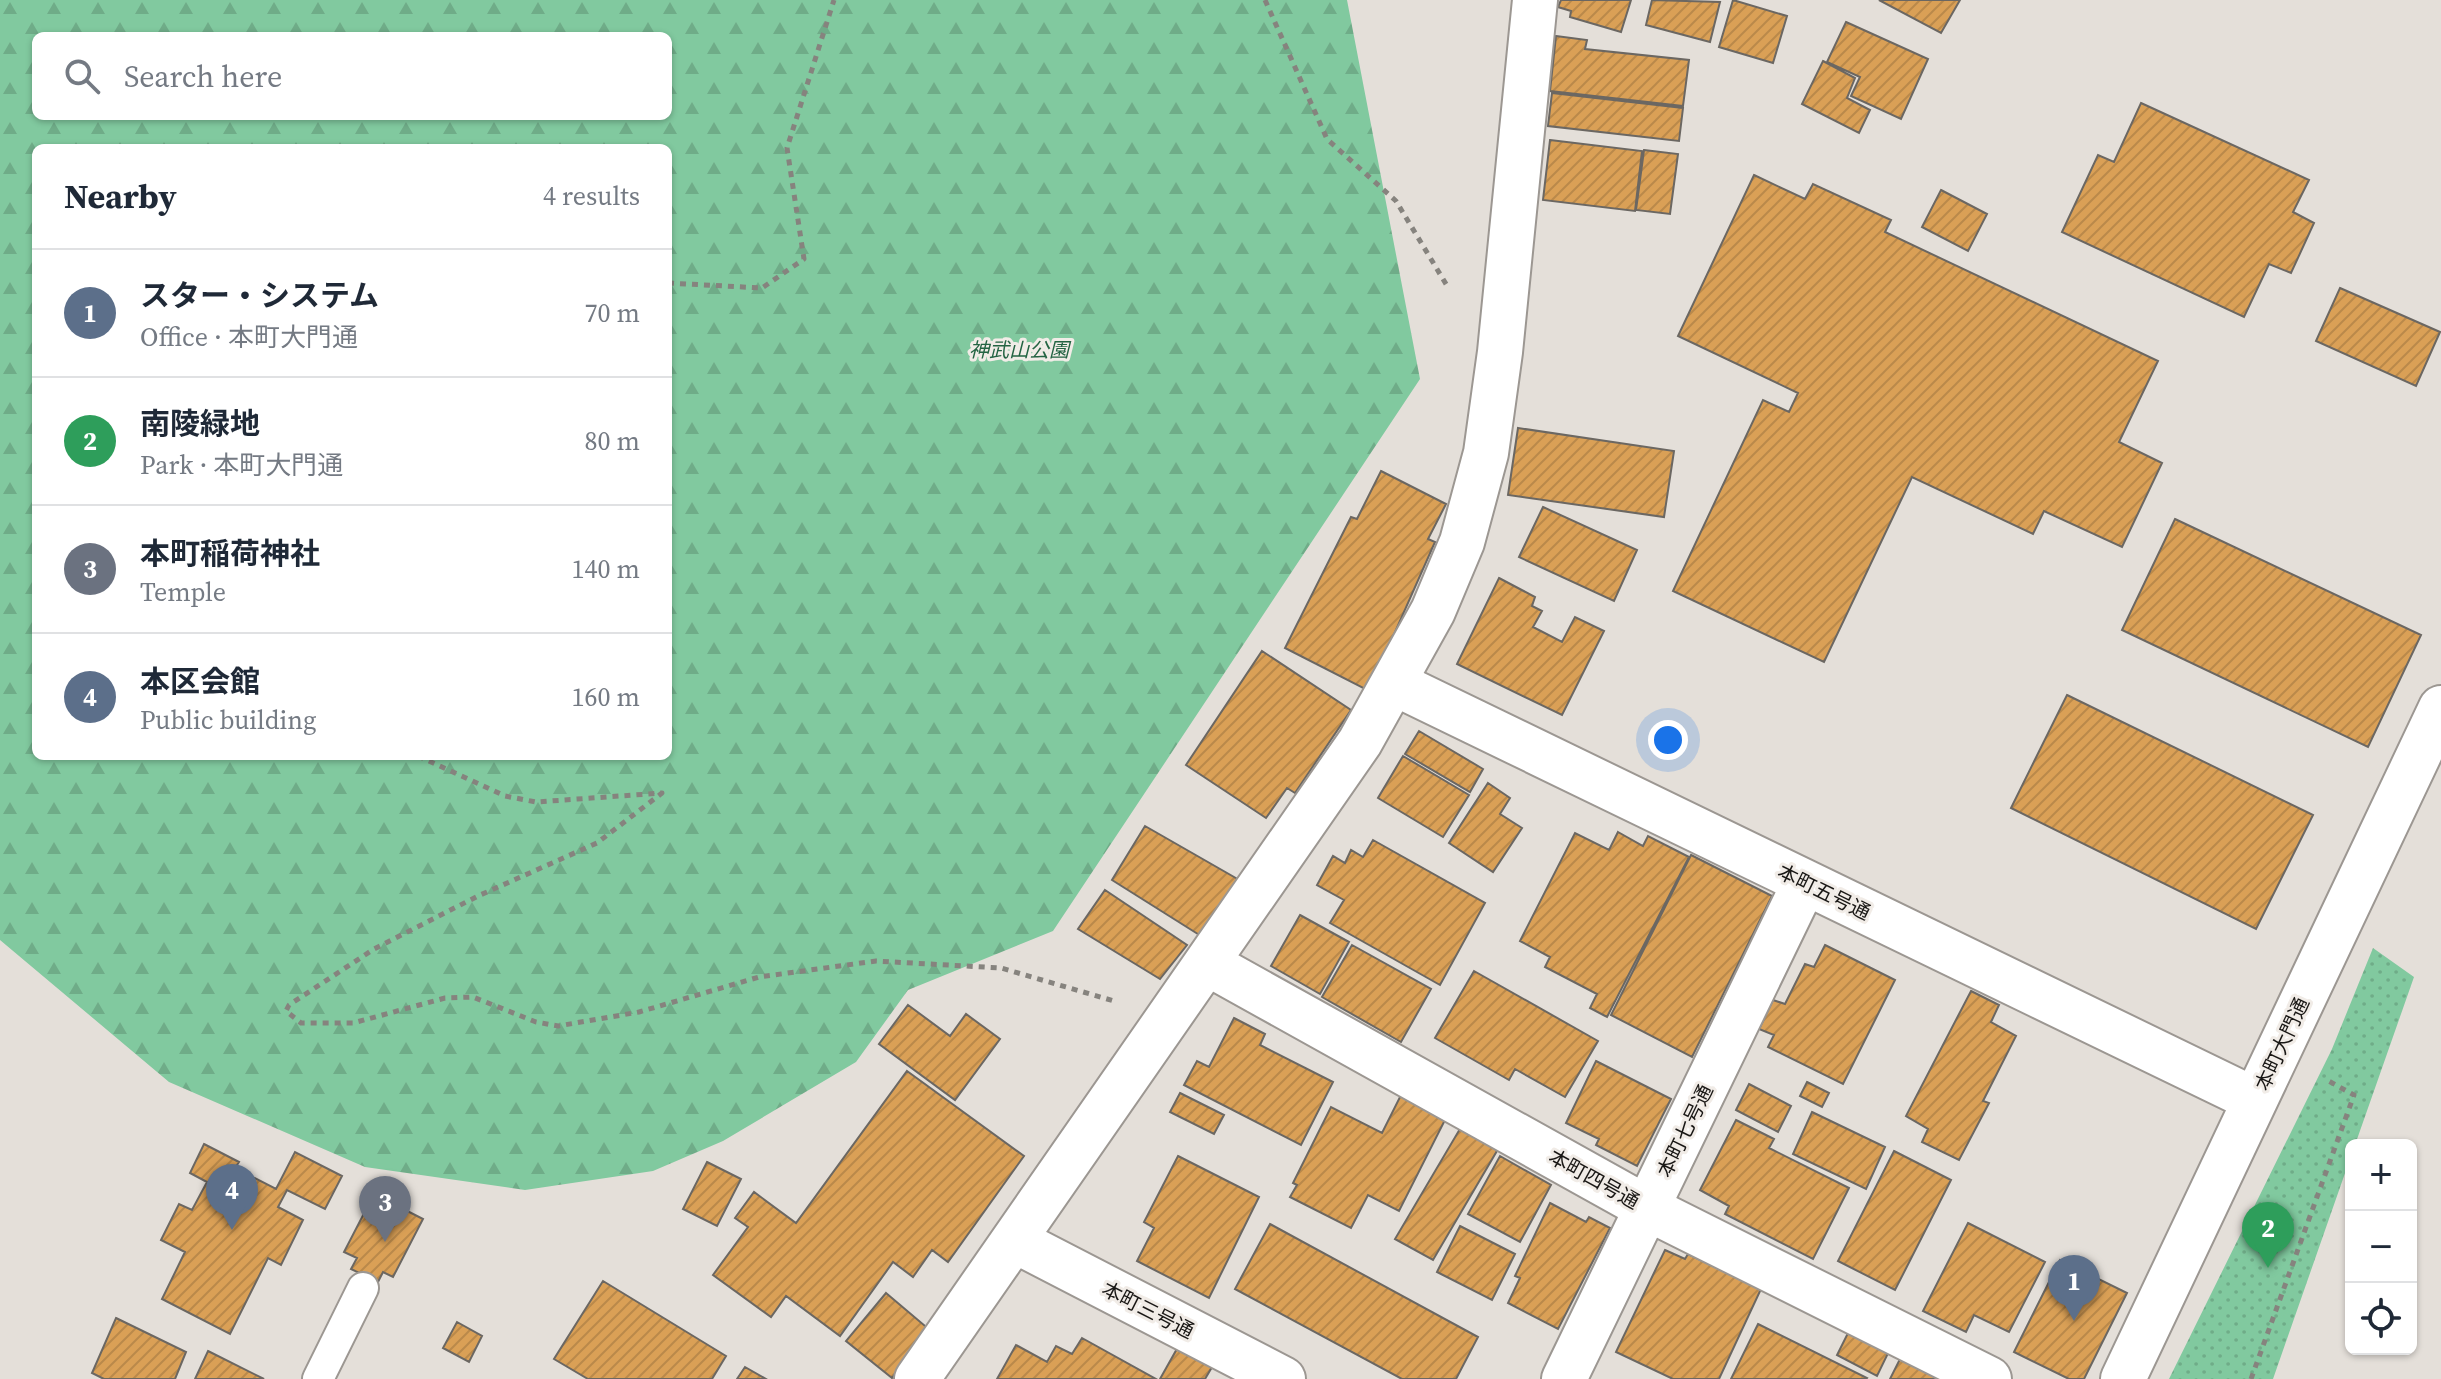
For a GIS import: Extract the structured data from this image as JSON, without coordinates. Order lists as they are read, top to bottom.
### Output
{
  "streets": {
    "street": [
      "本町五号通",
      "本町大門通",
      "本町七号通",
      "本町四号通",
      "本町三号通"
    ]
  },
  "crossings": [
    ["本町五号通", "本町大門通"],
    ["本町五号通", "本町七号通"],
    ["本町七号通", "本町四号通"]
  ],
  "parks": ["神武山公園"],
  "page": {
    "search": "Search here",
    "heading": ["Nearby", "4 results"],
    "list": [
      {
        "mark": "1",
        "name": "スター・システム",
        "note": "Office · 本町大門通",
        "value": "70 m"
      },
      {
        "mark": "2",
        "name": "南陵緑地",
        "note": "Park · 本町大門通",
        "value": "80 m"
      },
      {
        "mark": "3",
        "name": "本町稲荷神社",
        "note": "Temple",
        "value": "140 m"
      },
      {
        "mark": "4",
        "name": "本区会館",
        "note": "Public building",
        "value": "160 m"
      }
    ],
    "map_buttons": ["+", "−"],
    "pins": [
      "4",
      "3",
      "2",
      "1"
    ]
  }
}
